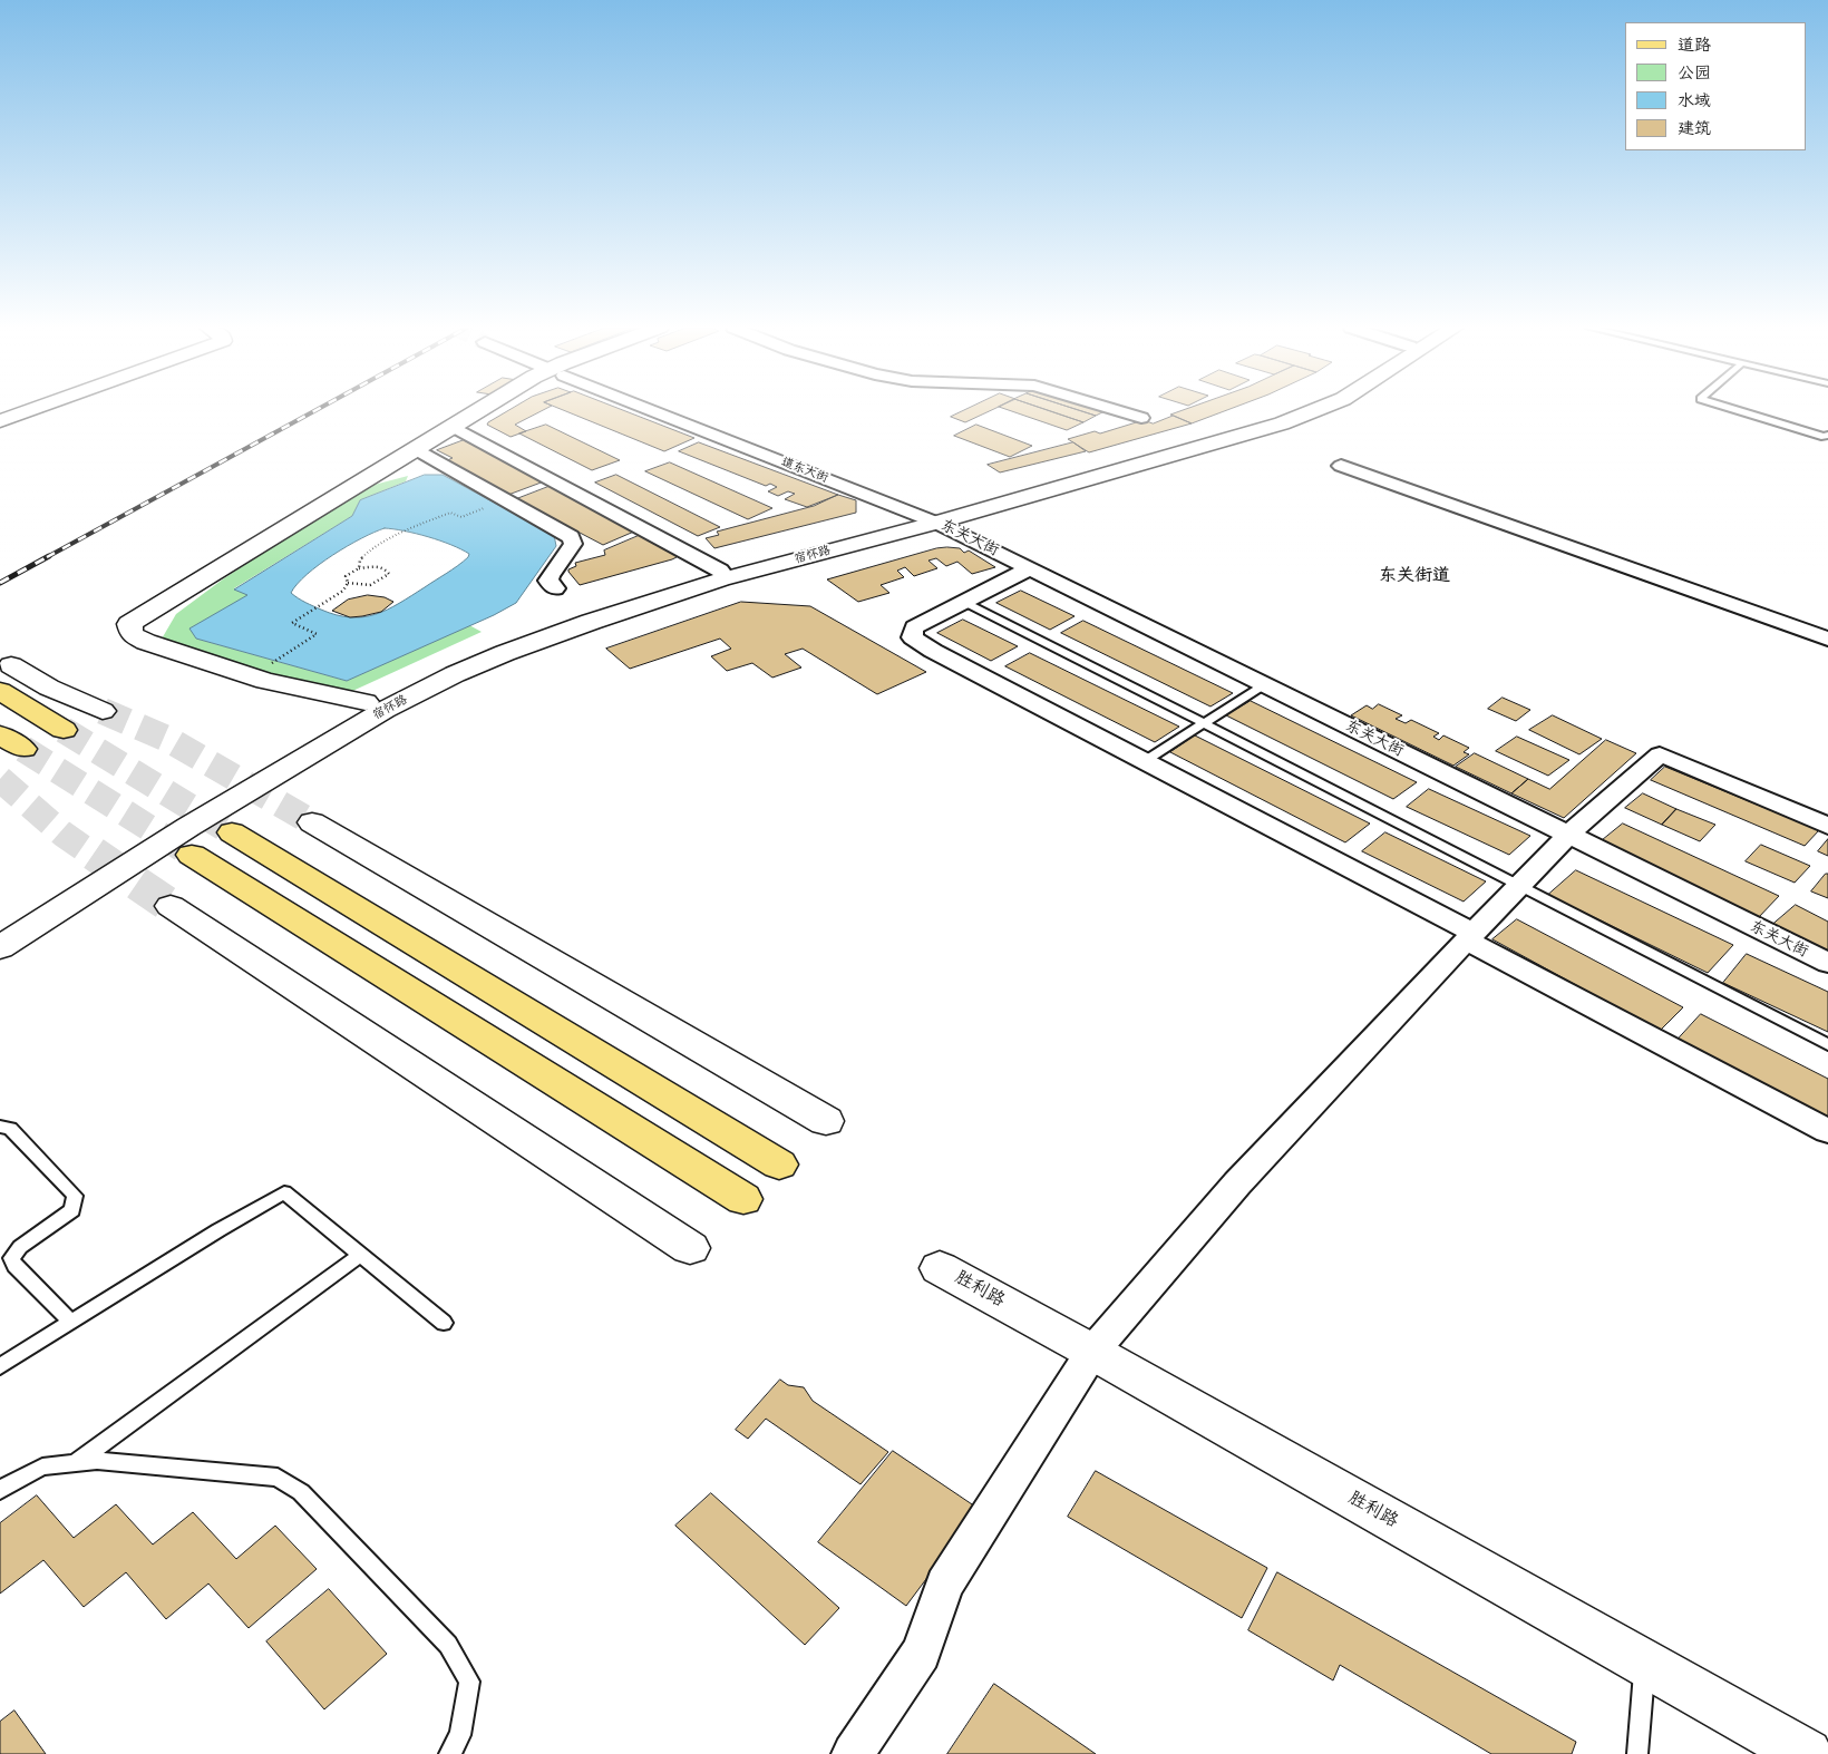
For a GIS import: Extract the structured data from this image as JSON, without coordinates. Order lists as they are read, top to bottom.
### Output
{
  "streets": {
    "main road": ["宿怀路", "胜利路"],
    "street": ["道东大街", "东关大街"]
  },
  "crossings": [
    ["道东大街", "东关大街"],
    ["道东大街", "宿怀路"],
    ["东关大街", "宿怀路"]
  ],
  "districts": ["东关街道"],
  "legend": [
    "道路",
    "公园",
    "水域",
    "建筑"
  ]
}
